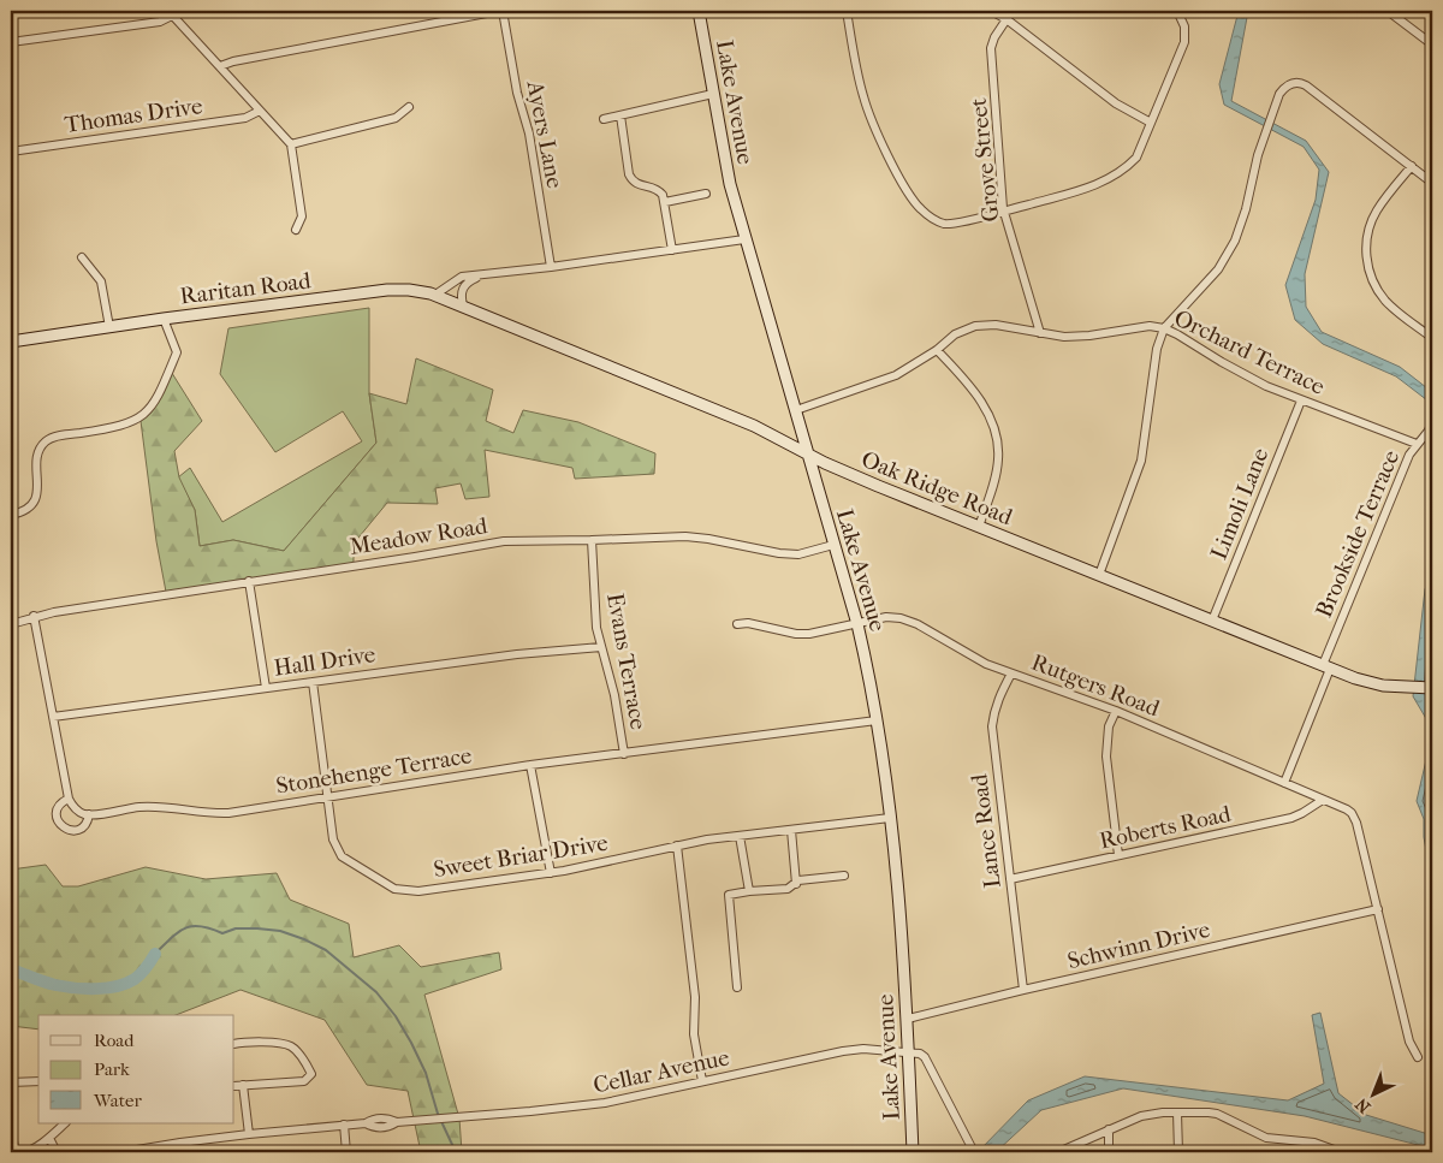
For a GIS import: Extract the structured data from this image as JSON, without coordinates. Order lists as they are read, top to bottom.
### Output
{
  "streets": {
    "main road": ["Lake Avenue", "Raritan Road", "Oak Ridge Road"],
    "street": [
      "Thomas Drive",
      "Ayers Lane",
      "Grove Street",
      "Orchard Terrace",
      "Limoli Lane",
      "Brookside Terrace",
      "Meadow Road",
      "Hall Drive",
      "Evans Terrace",
      "Rutgers Road",
      "Stonehenge Terrace",
      "Roberts Road",
      "Lance Road",
      "Sweet Briar Drive",
      "Schwinn Drive",
      "Cellar Avenue"
    ]
  },
  "crossings": [
    ["Lake Avenue", "Orchard Terrace"],
    ["Lake Avenue", "Oak Ridge Road"],
    ["Lake Avenue", "Meadow Road"],
    ["Lake Avenue", "Rutgers Road"],
    ["Lake Avenue", "Stonehenge Terrace"],
    ["Lake Avenue", "Sweet Briar Drive"],
    ["Lake Avenue", "Schwinn Drive"],
    ["Lake Avenue", "Cellar Avenue"],
    ["Grove Street", "Orchard Terrace"],
    ["Raritan Road", "Oak Ridge Road"],
    ["Orchard Terrace", "Limoli Lane"],
    ["Orchard Terrace", "Brookside Terrace"],
    ["Oak Ridge Road", "Limoli Lane"],
    ["Oak Ridge Road", "Brookside Terrace"],
    ["Brookside Terrace", "Rutgers Road"],
    ["Meadow Road", "Evans Terrace"],
    ["Hall Drive", "Evans Terrace"],
    ["Hall Drive", "Sweet Briar Drive"],
    ["Evans Terrace", "Stonehenge Terrace"],
    ["Rutgers Road", "Roberts Road"],
    ["Rutgers Road", "Lance Road"],
    ["Rutgers Road", "Schwinn Drive"],
    ["Stonehenge Terrace", "Sweet Briar Drive"],
    ["Roberts Road", "Lance Road"],
    ["Lance Road", "Schwinn Drive"]
  ],
  "legend": ["Road", "Park", "Water"],
  "north": "bottom left"
}
